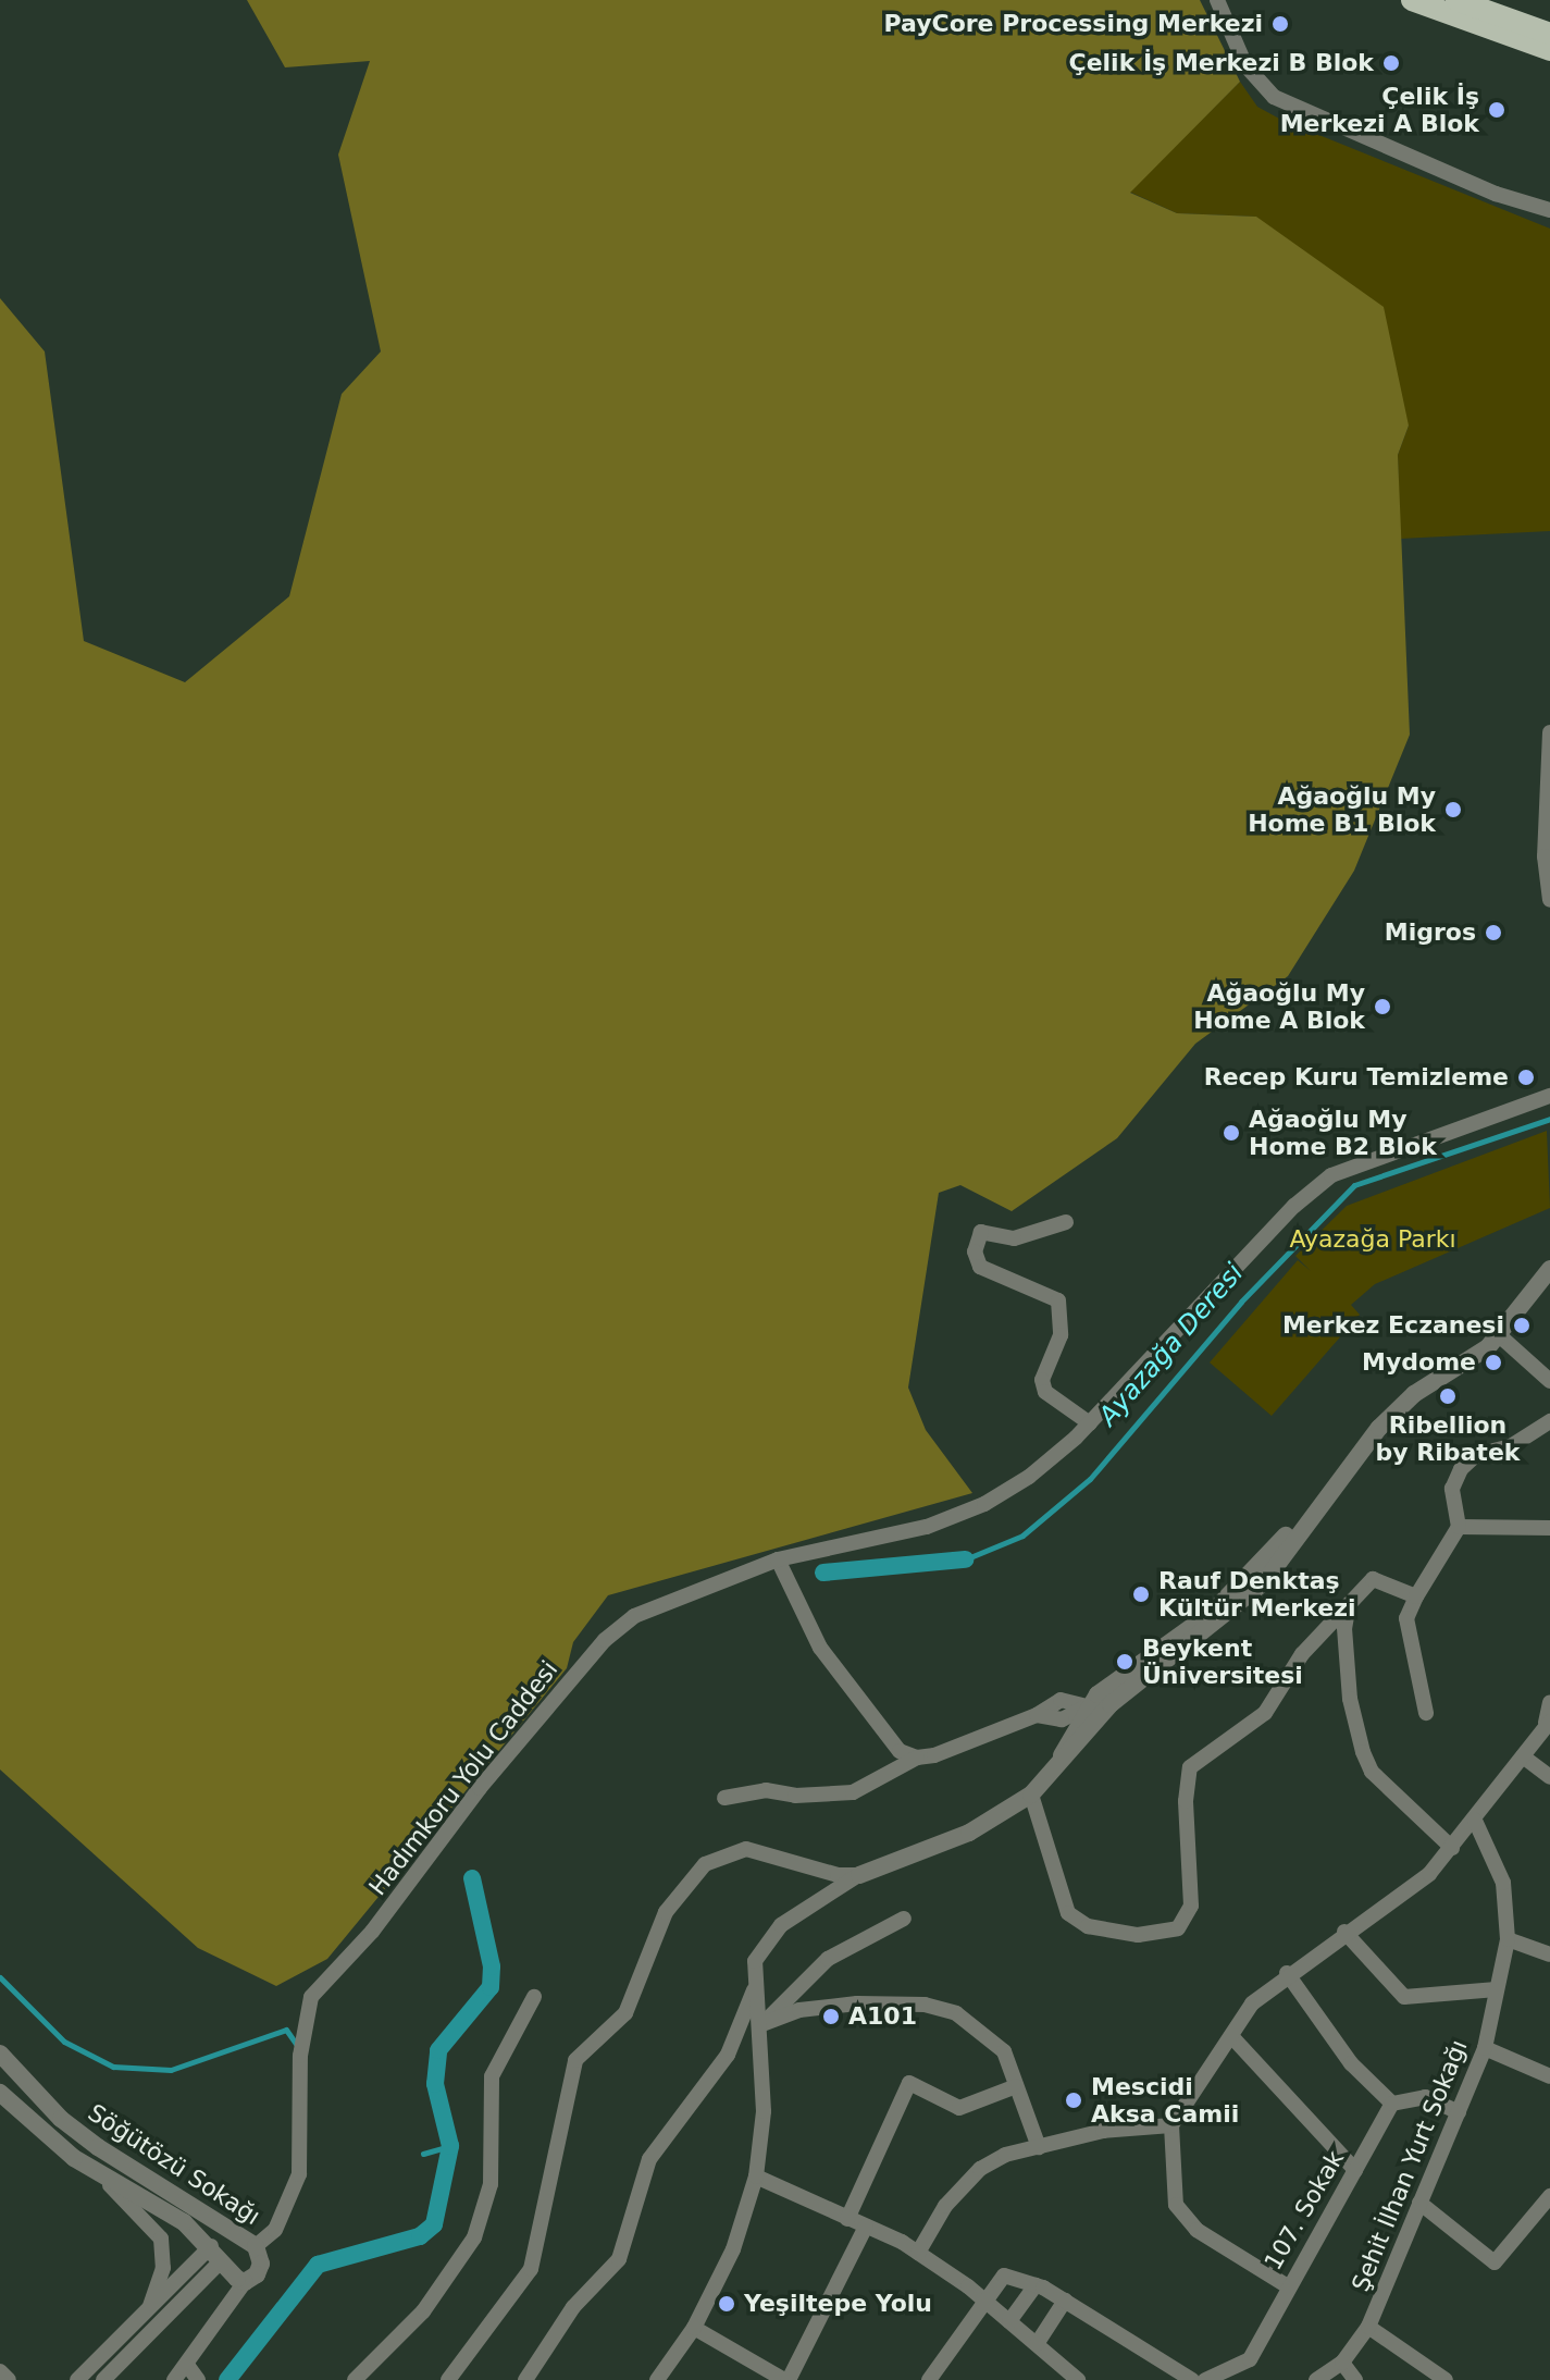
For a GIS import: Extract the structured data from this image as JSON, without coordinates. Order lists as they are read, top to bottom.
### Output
{
  "streets": {
    "street": [
      "Hadımkoru Yolu Caddesi",
      "Söğütözü Sokağı",
      "Şehit İlhan Yurt Sokağı",
      "107. Sokak"
    ]
  },
  "crossings": [
    ["Hadımkoru Yolu Caddesi", "Söğütözü Sokağı"]
  ],
  "water": ["Ayazağa Deresi"],
  "parks": ["Ayazağa Parkı"],
  "places": [
    "PayCore Processing Merkezi",
    "Çelik İş Merkezi B Blok",
    "Çelik İş Merkezi A Blok",
    "Ağaoğlu My Home B1 Blok",
    "Migros",
    "Ağaoğlu My Home A Blok",
    "Recep Kuru Temizleme",
    "Ağaoğlu My Home B2 Blok",
    "Merkez Eczanesi",
    "Mydome",
    "Ribellion by Ribatek",
    "Rauf Denktaş Kültür Merkezi",
    "Beykent Üniversitesi",
    "A101",
    "Mescidi Aksa Camii",
    "Yeşiltepe Yolu"
  ]
}
